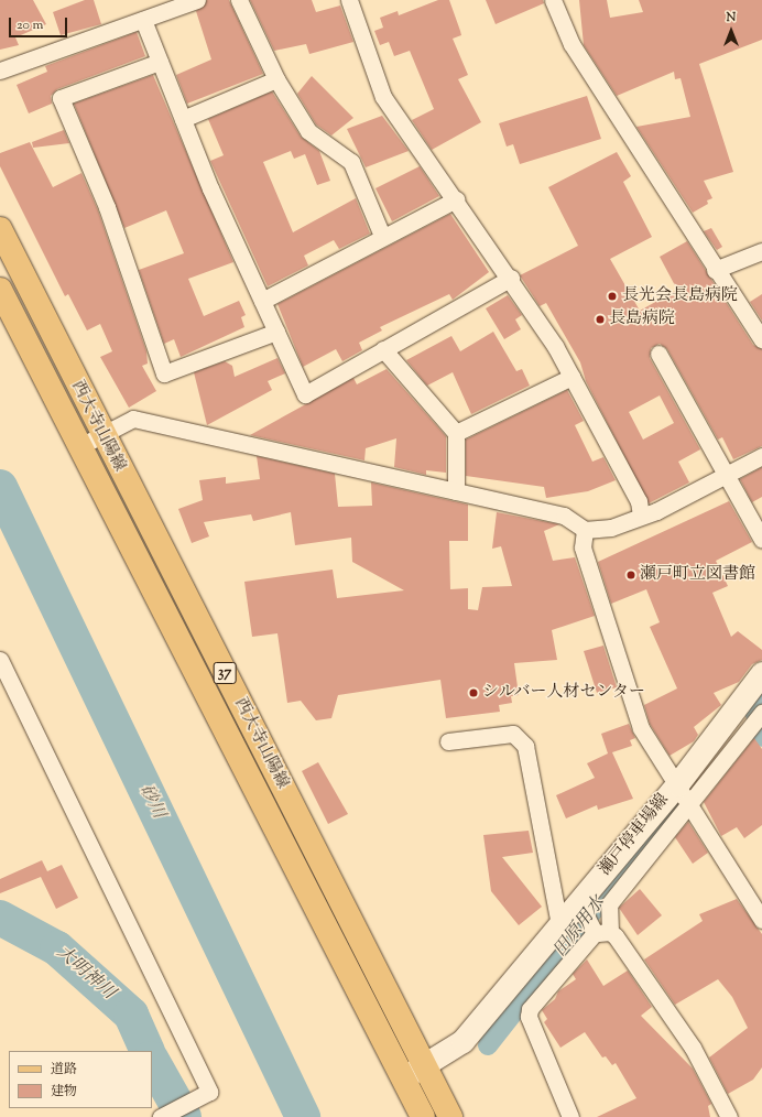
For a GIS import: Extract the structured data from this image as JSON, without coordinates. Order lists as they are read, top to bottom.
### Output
{
  "streets": {
    "main road": ["西大寺山陽線", "37", "瀬戸停車場線"]
  },
  "crossings": [
    ["西大寺山陽線", "瀬戸停車場線"]
  ],
  "water": ["砂川", "田原用水", "大明神川"],
  "places": [
    "長光会長島病院",
    "長島病院",
    "瀬戸町立図書館",
    "シルバー人材センター"
  ],
  "legend": ["道路", "建物"],
  "scale_bar": "20 m",
  "north": "top"
}
